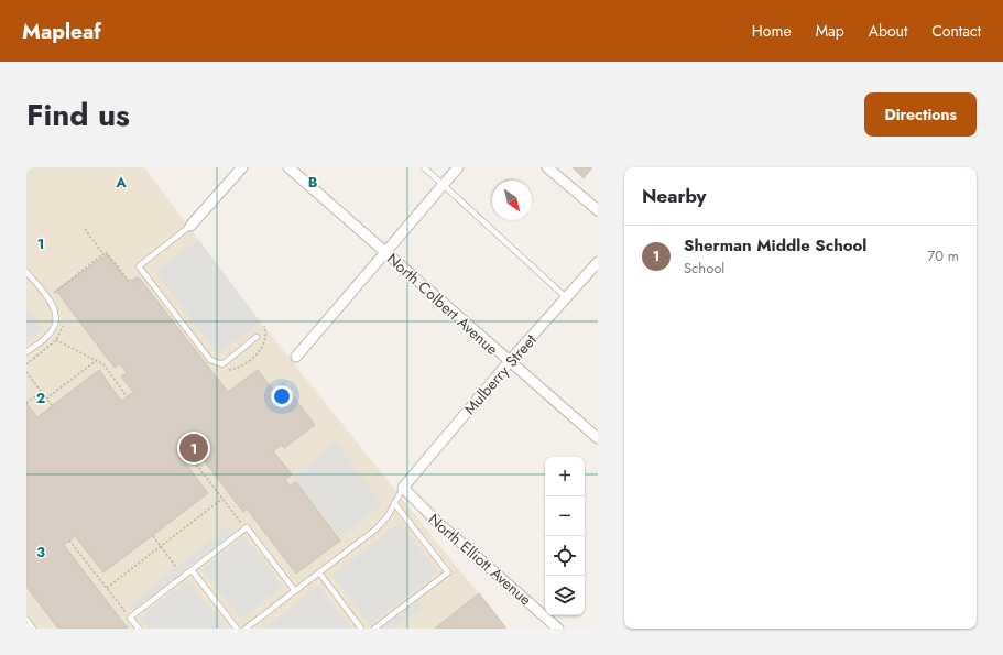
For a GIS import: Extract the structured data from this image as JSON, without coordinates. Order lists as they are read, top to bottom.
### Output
{
  "streets": {
    "street": ["North Colbert Avenue", "Mulberry Street", "North Elliott Avenue"]
  },
  "crossings": [
    ["North Colbert Avenue", "Mulberry Street"],
    ["Mulberry Street", "North Elliott Avenue"]
  ],
  "north": "bottom right",
  "page": {
    "header": "Mapleaf",
    "nav": [
      "Home",
      "Map",
      "About",
      "Contact"
    ],
    "title": "Find us",
    "buttons": "Directions",
    "heading": "Nearby",
    "list": [
      {
        "mark": "1",
        "name": "Sherman Middle School",
        "note": "School",
        "value": "70 m"
      }
    ],
    "pins": "1",
    "map_buttons": ["+", "−"]
  },
  "grid": {
    "columns": ["A", "B"],
    "rows": ["1", "2", "3"]
  }
}
